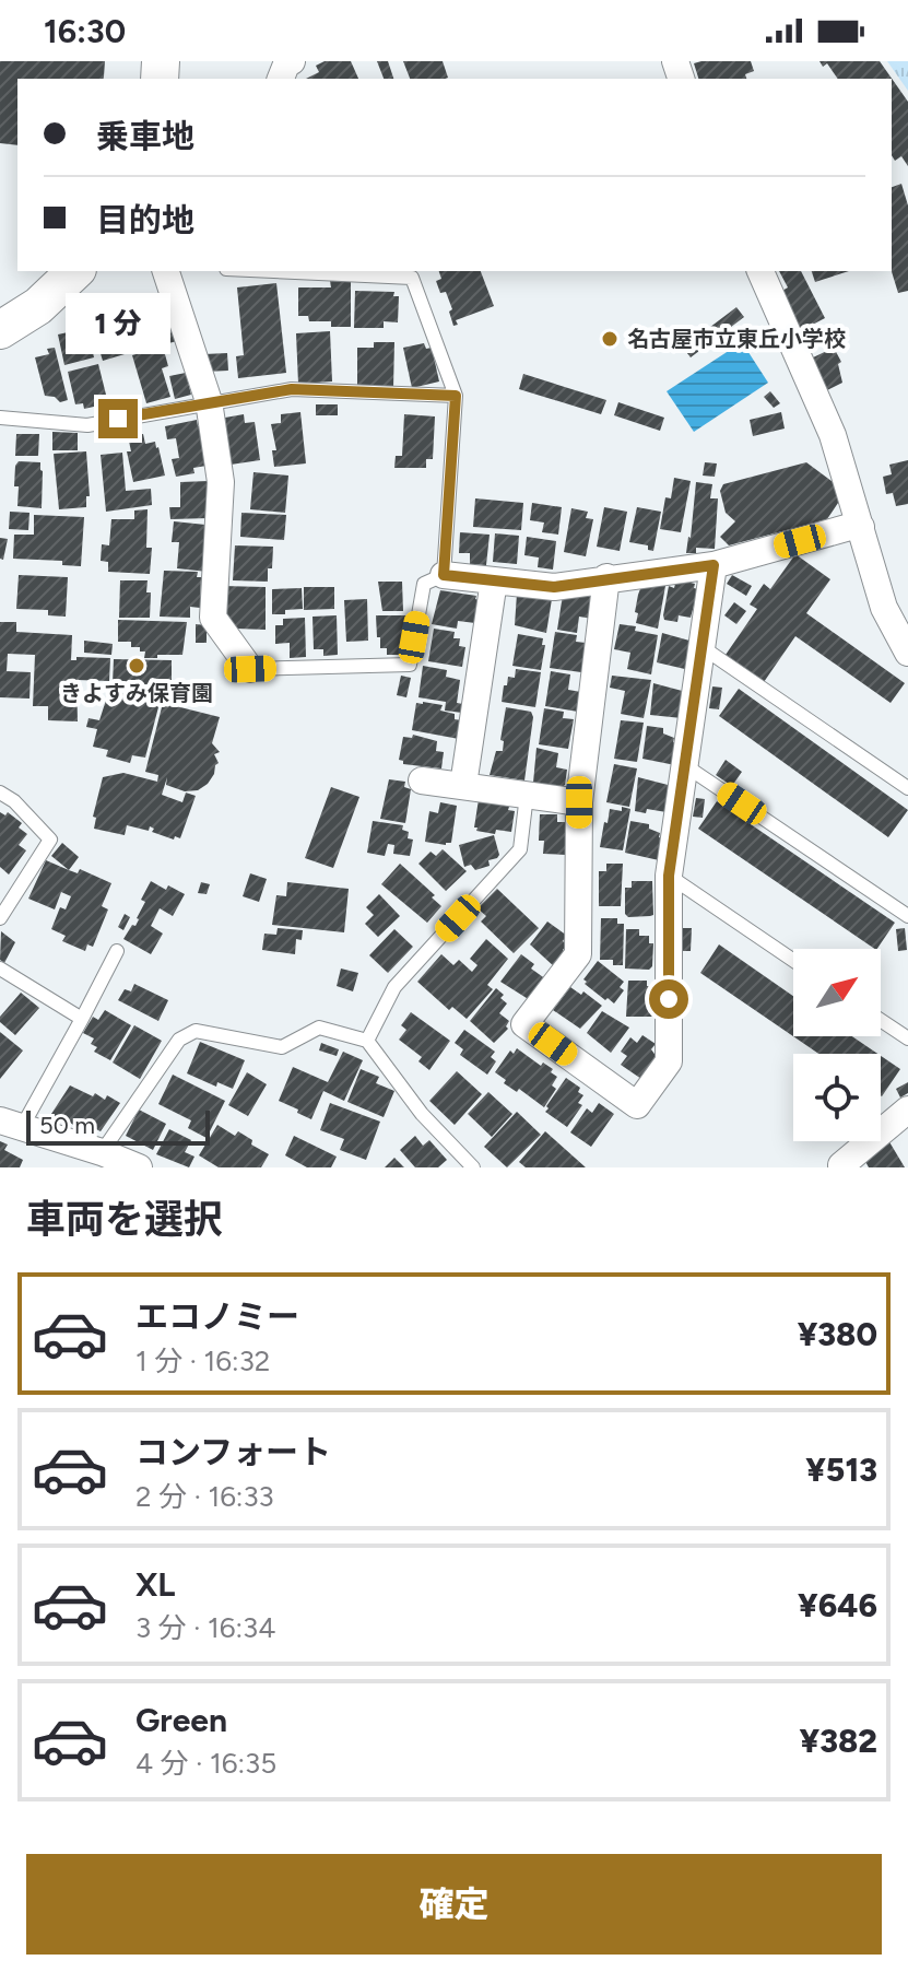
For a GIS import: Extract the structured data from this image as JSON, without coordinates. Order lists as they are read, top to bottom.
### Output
{
  "places": ["名古屋市立東丘小学校", "きよすみ保育園"],
  "scale_bar": "50 m",
  "north": "top right",
  "page": {
    "status": "16:30",
    "banner": ["乗車地", "目的地"],
    "bubble": "1 分",
    "scale": "50 m",
    "heading": "車両を選択",
    "list": [
      {
        "name": "エコノミー",
        "note": "1 分 · 16:32",
        "value": "¥380"
      },
      {
        "name": "コンフォート",
        "note": "2 分 · 16:33",
        "value": "¥513"
      },
      {
        "name": "XL",
        "note": "3 分 · 16:34",
        "value": "¥646"
      },
      {
        "name": "Green",
        "note": "4 分 · 16:35",
        "value": "¥382"
      }
    ],
    "buttons": "確定"
  }
}
